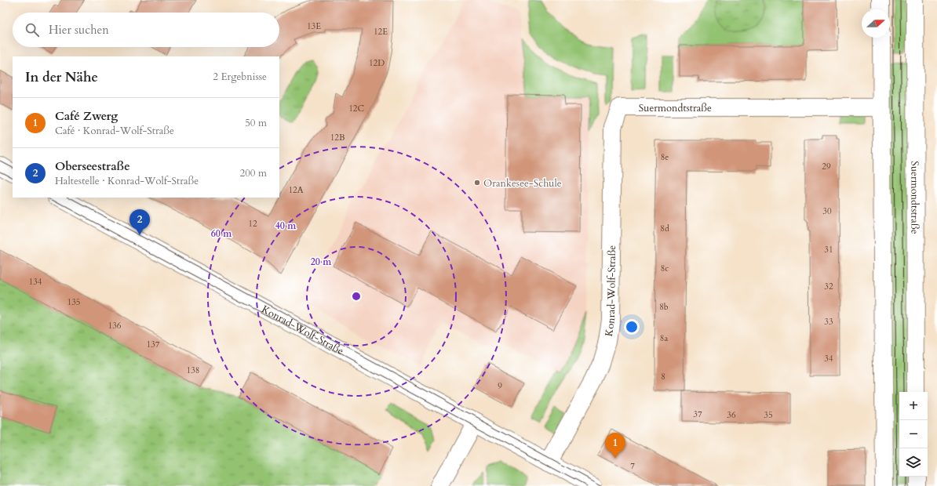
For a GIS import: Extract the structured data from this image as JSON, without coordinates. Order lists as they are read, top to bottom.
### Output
{
  "streets": {
    "main road": ["Suermondtstraße", "Konrad-Wolf-Straße"]
  },
  "crossings": [
    ["Suermondtstraße", "Konrad-Wolf-Straße"]
  ],
  "places": ["Orankesee-Schule"],
  "house_numbers": [
    "13E",
    "12E",
    "12D",
    "12C",
    "12B",
    "8e",
    "29",
    "12A",
    "30",
    "12",
    "8d",
    "31",
    "8c",
    "134",
    "32",
    "135",
    "8b",
    "33",
    "136",
    "8a",
    "137",
    "34",
    "138",
    "8",
    "9",
    "37",
    "36",
    "35",
    "7"
  ],
  "north": "right",
  "page": {
    "search": "Hier suchen",
    "heading": ["In der Nähe", "2 Ergebnisse"],
    "list": [
      {
        "mark": "1",
        "name": "Café Zwerg",
        "note": "Café · Konrad-Wolf-Straße",
        "value": "50 m"
      },
      {
        "mark": "2",
        "name": "Oberseestraße",
        "note": "Haltestelle · Konrad-Wolf-Straße",
        "value": "200 m"
      }
    ],
    "pins": ["2", "1"],
    "map_buttons": ["+", "−"]
  },
  "rings": ["40 m", "60 m", "20 m"]
}
